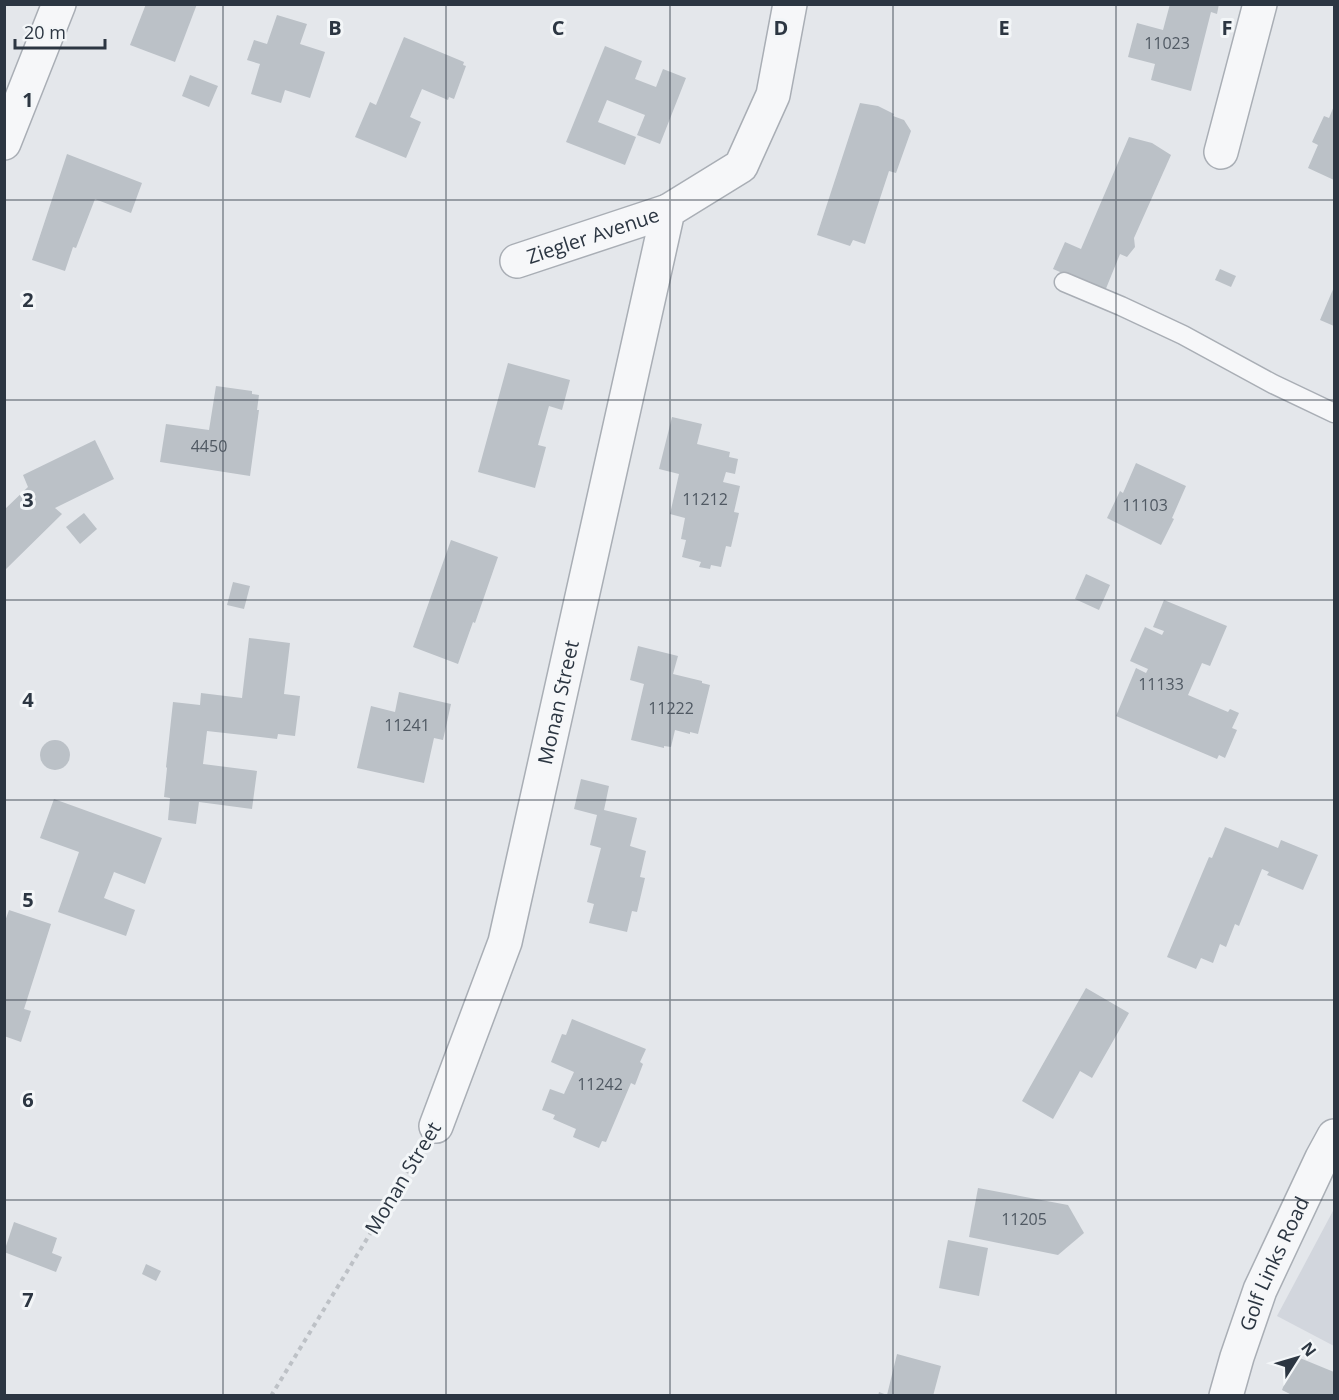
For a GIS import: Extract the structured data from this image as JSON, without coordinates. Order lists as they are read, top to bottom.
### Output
{
  "streets": {
    "street": ["Ziegler Avenue", "Monan Street", "Golf Links Road"]
  },
  "crossings": [
    ["Ziegler Avenue", "Monan Street"]
  ],
  "house_numbers": [
    "11023",
    "4450",
    "11212",
    "11103",
    "11133",
    "11222",
    "11241",
    "11242",
    "11205"
  ],
  "scale_bar": "20 m",
  "north": "top right",
  "grid": {
    "columns": [
      "B",
      "C",
      "D",
      "E",
      "F"
    ],
    "rows": [
      "1",
      "2",
      "3",
      "4",
      "5",
      "6",
      "7"
    ]
  }
}
